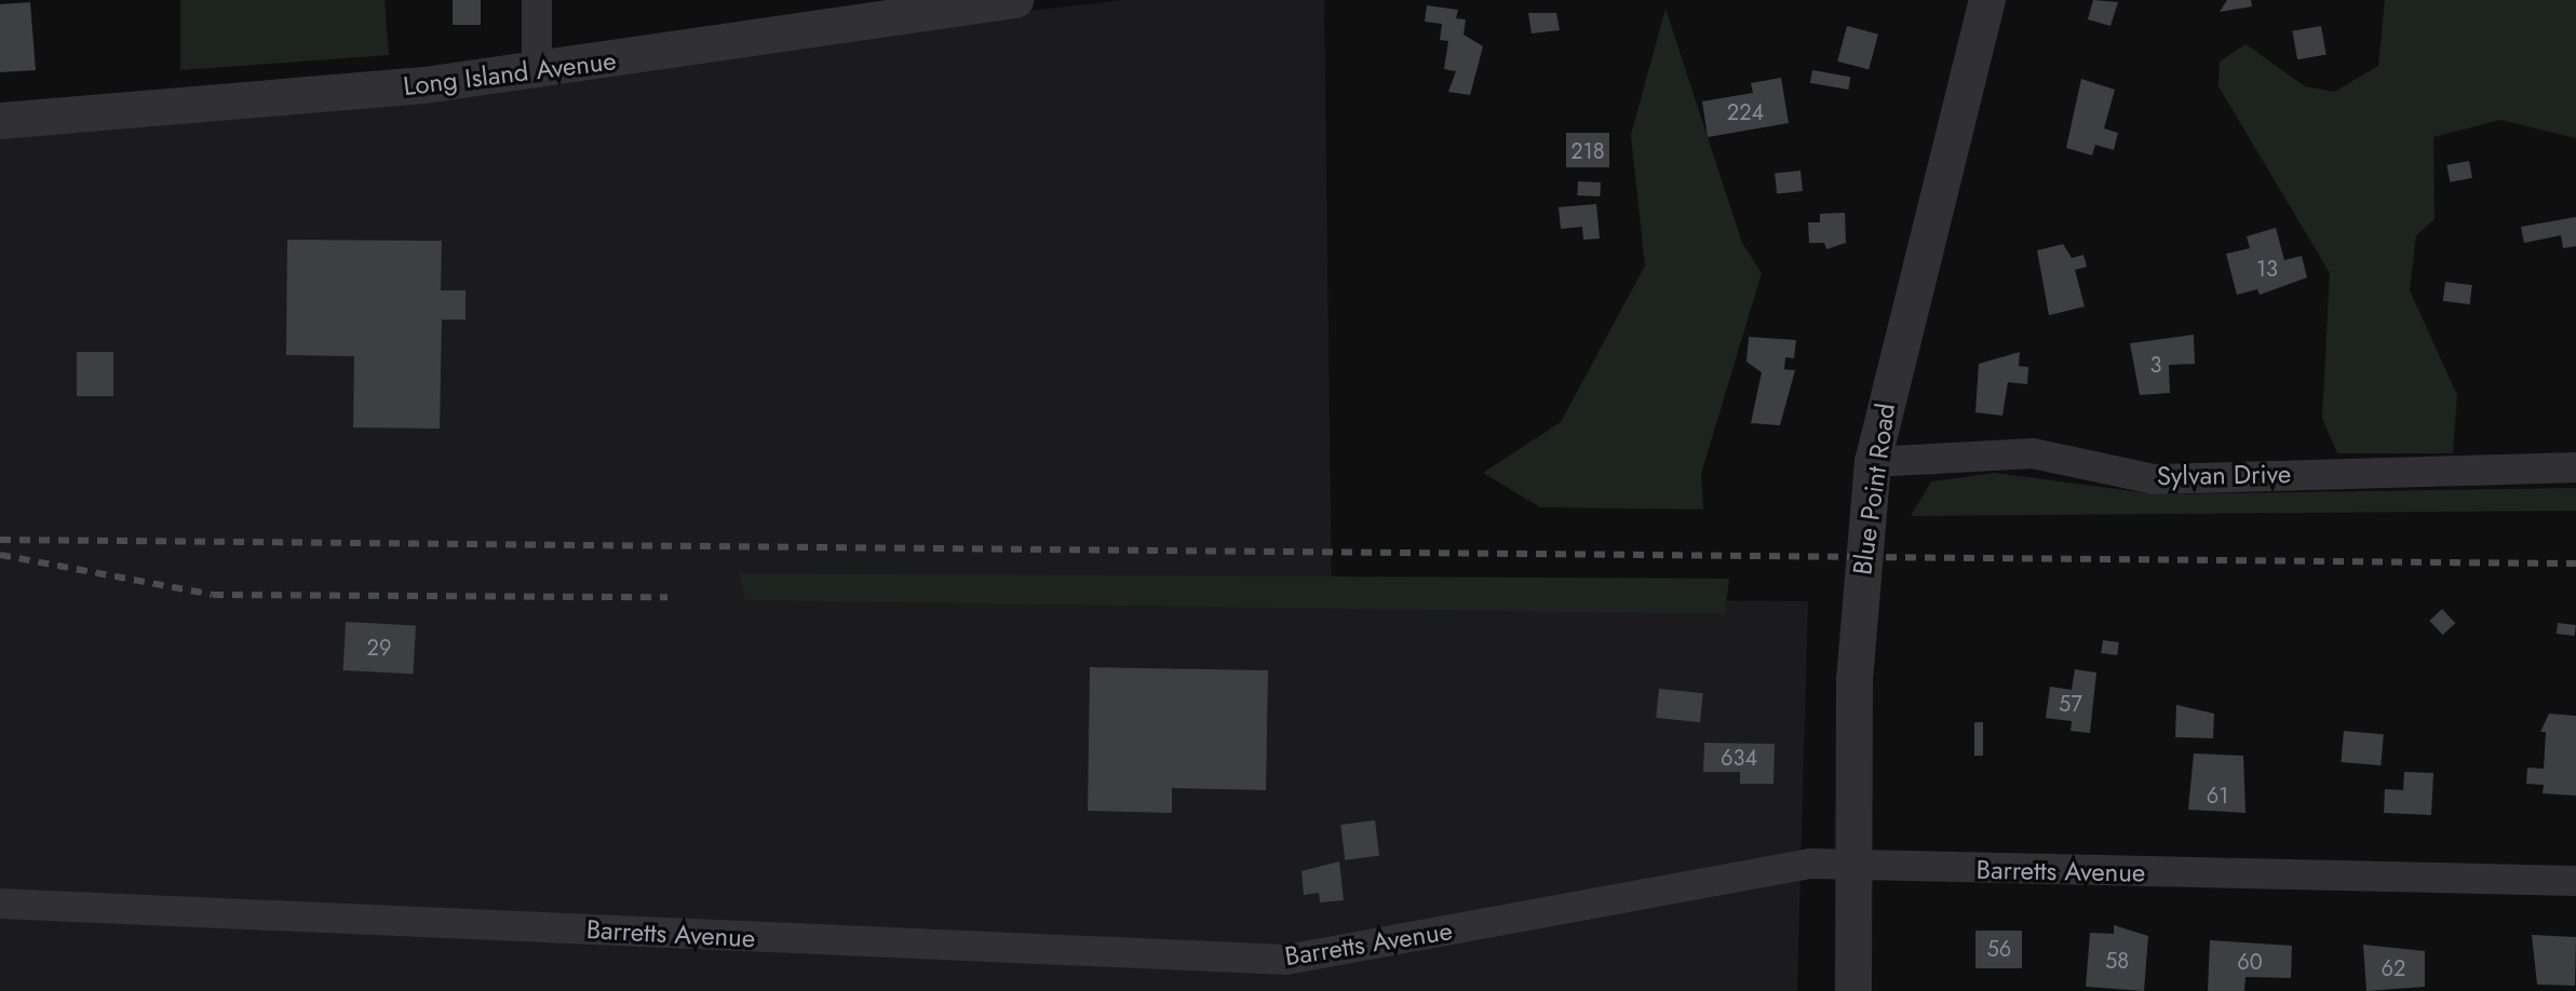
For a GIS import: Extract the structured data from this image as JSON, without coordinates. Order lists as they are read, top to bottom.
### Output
{
  "streets": {
    "street": [
      "Long Island Avenue",
      "Sylvan Drive",
      "Blue Point Road",
      "Barretts Avenue"
    ]
  },
  "crossings": [
    ["Sylvan Drive", "Blue Point Road"],
    ["Blue Point Road", "Barretts Avenue"]
  ],
  "house_numbers": [
    "224",
    "218",
    "13",
    "3",
    "29",
    "57",
    "634",
    "61",
    "56",
    "58",
    "60",
    "62"
  ]
}
